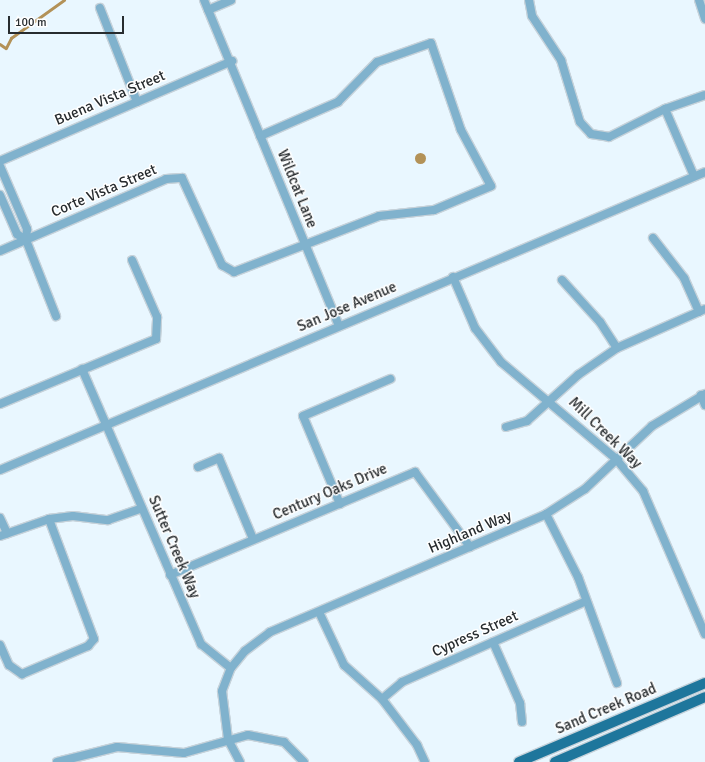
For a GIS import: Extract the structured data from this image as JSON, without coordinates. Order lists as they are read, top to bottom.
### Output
{
  "streets": {
    "main road": ["Sand Creek Road"],
    "street": [
      "Buena Vista Street",
      "Wildcat Lane",
      "Corte Vista Street",
      "San Jose Avenue",
      "Mill Creek Way",
      "Century Oaks Drive",
      "Highland Way",
      "Sutter Creek Way",
      "Cypress Street"
    ]
  },
  "crossings": [
    ["Buena Vista Street", "Wildcat Lane"],
    ["Wildcat Lane", "Corte Vista Street"],
    ["Wildcat Lane", "San Jose Avenue"],
    ["San Jose Avenue", "Mill Creek Way"],
    ["San Jose Avenue", "Sutter Creek Way"],
    ["Mill Creek Way", "Highland Way"],
    ["Century Oaks Drive", "Highland Way"],
    ["Century Oaks Drive", "Sutter Creek Way"],
    ["Highland Way", "Sutter Creek Way"]
  ],
  "scale_bar": "100 m"
}
